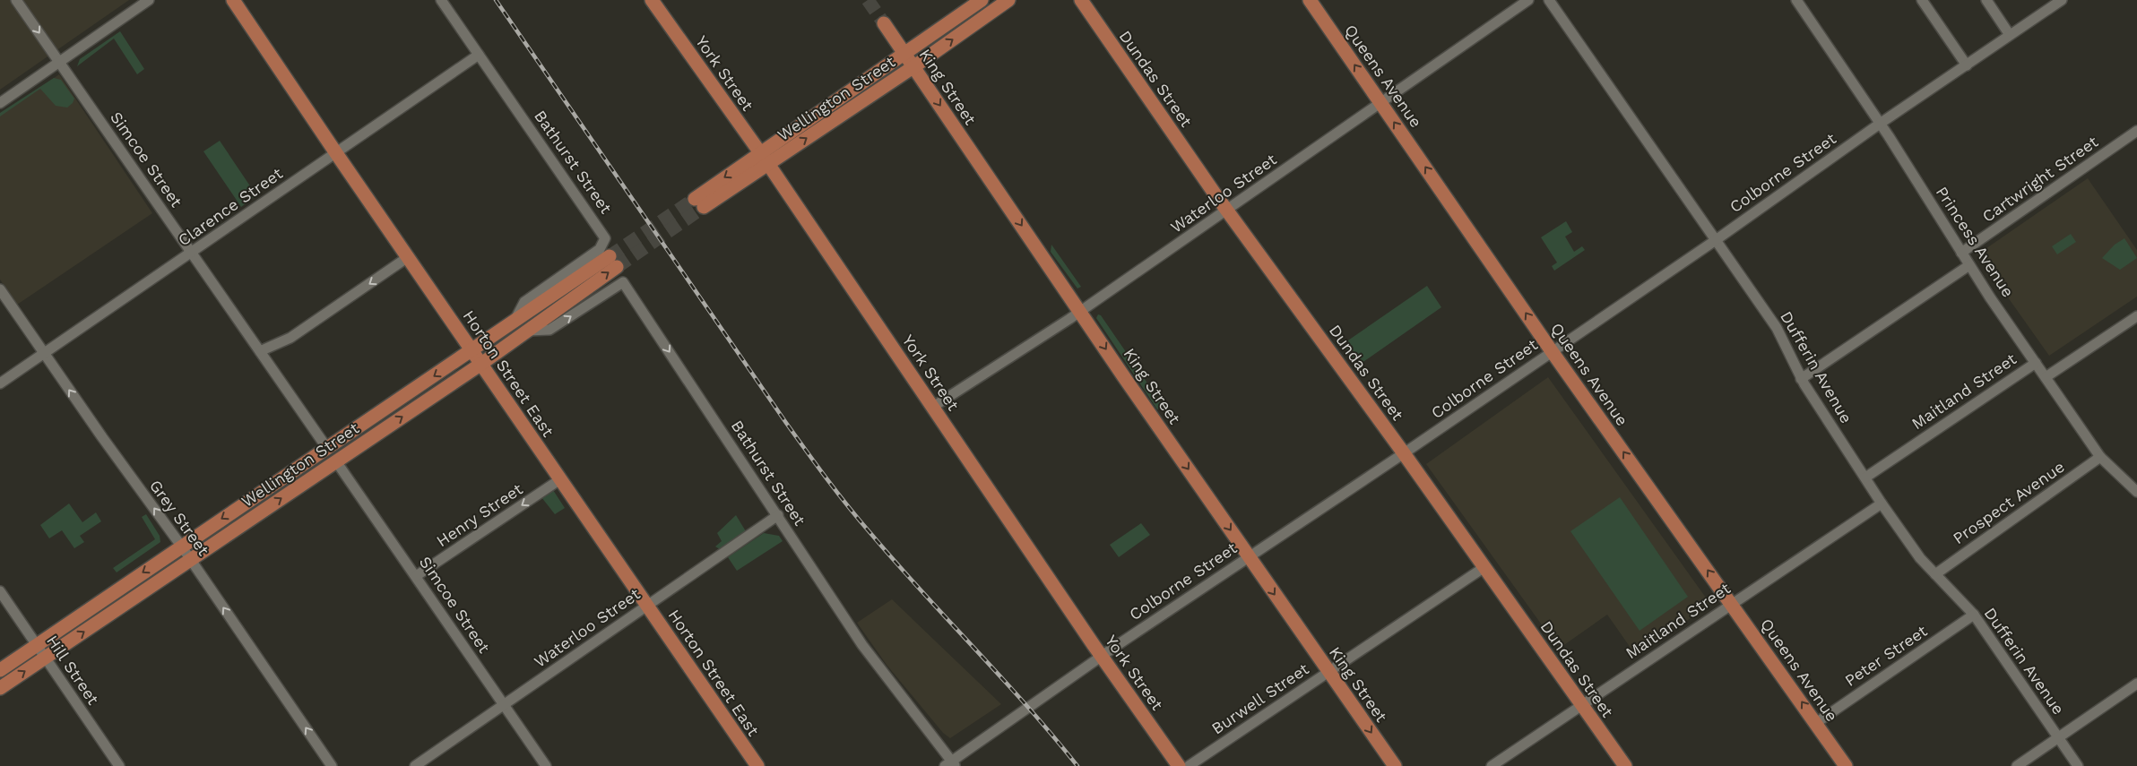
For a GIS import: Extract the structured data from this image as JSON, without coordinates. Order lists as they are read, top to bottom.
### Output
{
  "streets": {
    "main road": [
      "York Street",
      "Queens Avenue",
      "Dundas Street",
      "King Street",
      "Wellington Street",
      "Horton Street East"
    ],
    "street": [
      "Simcoe Street",
      "Bathurst Street",
      "Colborne Street",
      "Cartwright Street",
      "Waterloo Street",
      "Clarence Street",
      "Princess Avenue",
      "Dufferin Avenue",
      "Maitland Street",
      "Prospect Avenue",
      "Henry Street",
      "Grey Street",
      "Peter Street",
      "Hill Street",
      "Burwell Street"
    ]
  },
  "crossings": [
    ["York Street", "Wellington Street"],
    ["York Street", "Colborne Street"],
    ["York Street", "Waterloo Street"],
    ["Queens Avenue", "Colborne Street"],
    ["Queens Avenue", "Waterloo Street"],
    ["Queens Avenue", "Maitland Street"],
    ["Queens Avenue", "Peter Street"],
    ["Dundas Street", "Colborne Street"],
    ["Dundas Street", "Waterloo Street"],
    ["Dundas Street", "Maitland Street"],
    ["Dundas Street", "Burwell Street"],
    ["King Street", "Wellington Street"],
    ["King Street", "Colborne Street"],
    ["King Street", "Waterloo Street"],
    ["King Street", "Burwell Street"],
    ["Wellington Street", "Simcoe Street"],
    ["Wellington Street", "Bathurst Street"],
    ["Wellington Street", "Horton Street East"],
    ["Wellington Street", "Grey Street"],
    ["Wellington Street", "Hill Street"],
    ["Simcoe Street", "Waterloo Street"],
    ["Simcoe Street", "Clarence Street"],
    ["Simcoe Street", "Henry Street"],
    ["Bathurst Street", "Colborne Street"],
    ["Bathurst Street", "Waterloo Street"],
    ["Bathurst Street", "Clarence Street"],
    ["Colborne Street", "Princess Avenue"],
    ["Colborne Street", "Dufferin Avenue"],
    ["Cartwright Street", "Princess Avenue"],
    ["Waterloo Street", "Horton Street East"],
    ["Clarence Street", "Horton Street East"],
    ["Clarence Street", "Grey Street"],
    ["Princess Avenue", "Maitland Street"],
    ["Princess Avenue", "Prospect Avenue"],
    ["Dufferin Avenue", "Maitland Street"],
    ["Dufferin Avenue", "Prospect Avenue"],
    ["Dufferin Avenue", "Peter Street"],
    ["Horton Street East", "Henry Street"]
  ],
  "one_way": [
    "Queens Avenue",
    "King Street",
    "Henry Street",
    "Grey Street"
  ]
}
